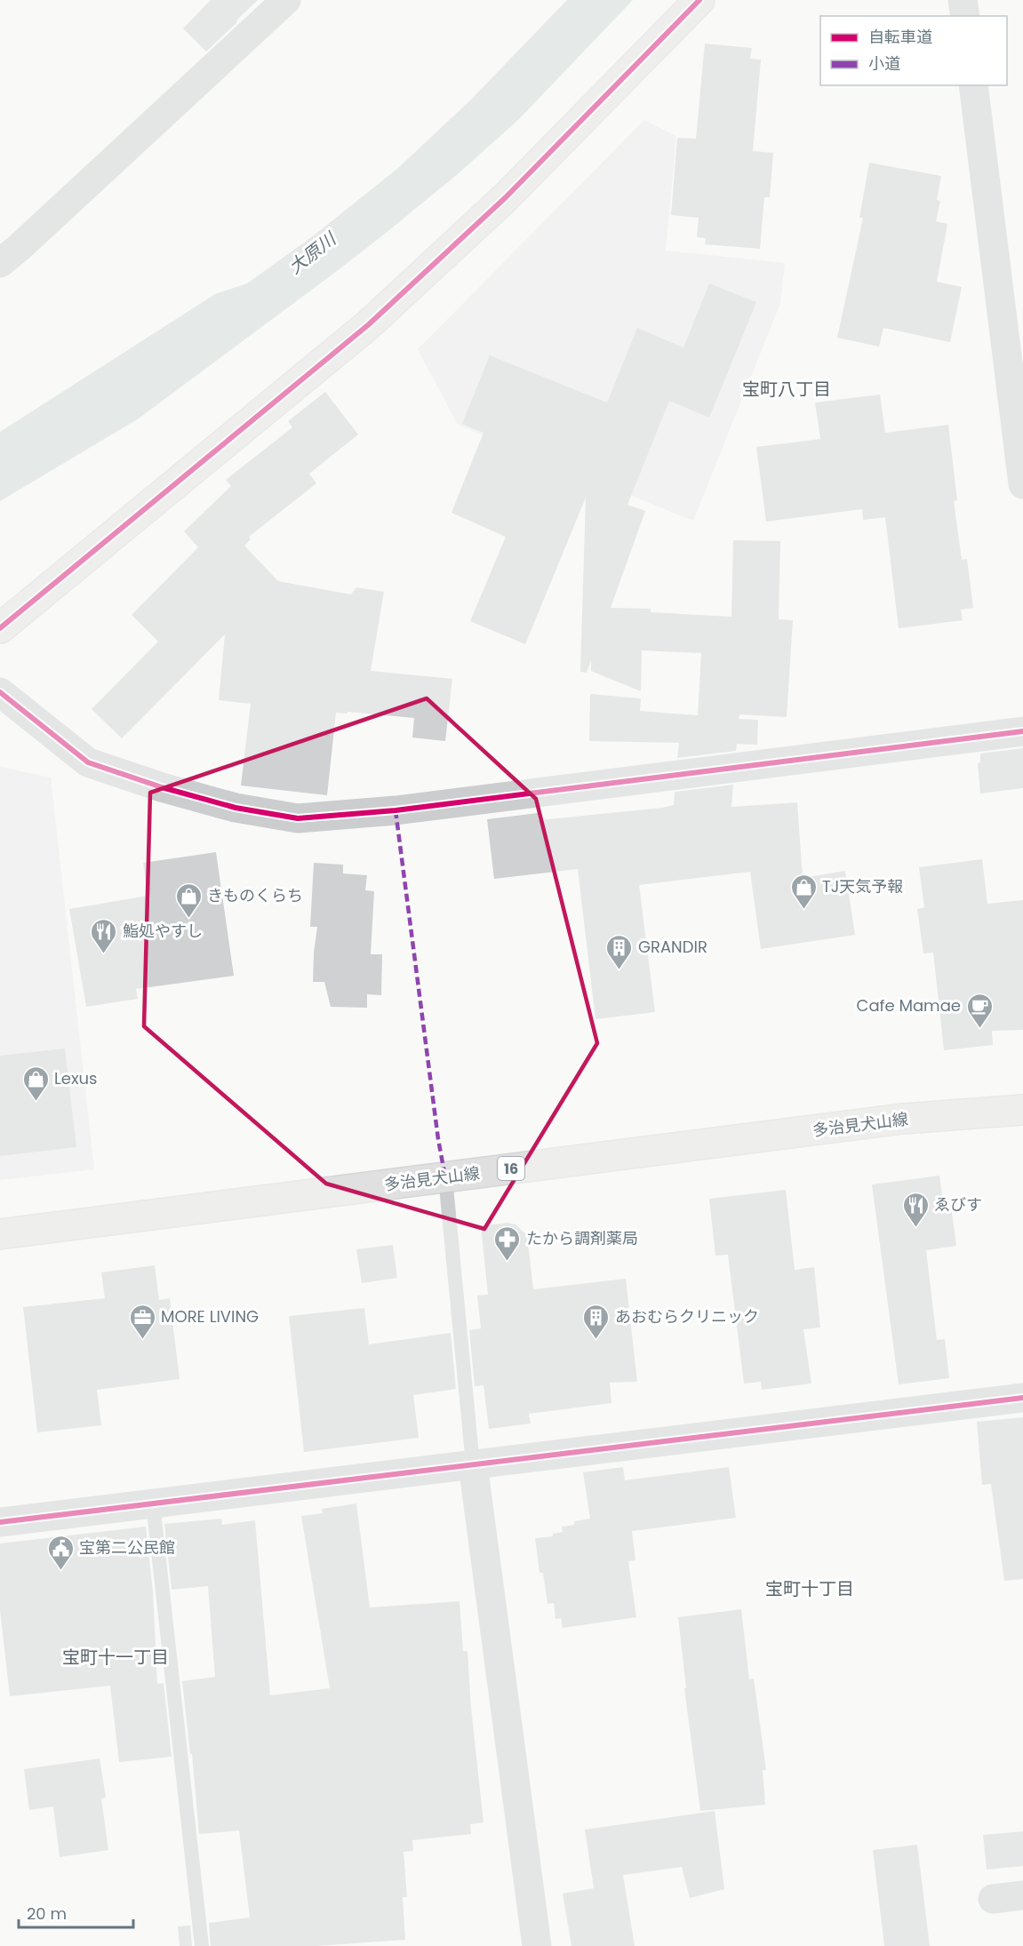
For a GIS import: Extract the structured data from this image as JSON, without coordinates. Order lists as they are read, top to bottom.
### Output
{
  "streets": {
    "main road": ["多治見犬山線", "16"]
  },
  "districts": ["宝町八丁目", "宝町十丁目", "宝町十一丁目"],
  "water": ["大原川"],
  "places": {
    "shop": ["TJ天気予報", "きものくらち", "Lexus"],
    "restaurant": ["鮨処やすし", "ゑびす"],
    "building": ["GRANDIR", "あおむらクリニック"],
    "cafe": ["Cafe Mamae"],
    "pharmacy": ["たから調剤薬局"],
    "office": ["MORE LIVING"],
    "public building": ["宝第二公民館"]
  },
  "legend": ["自転車道", "小道"],
  "scale_bar": "20 m"
}
